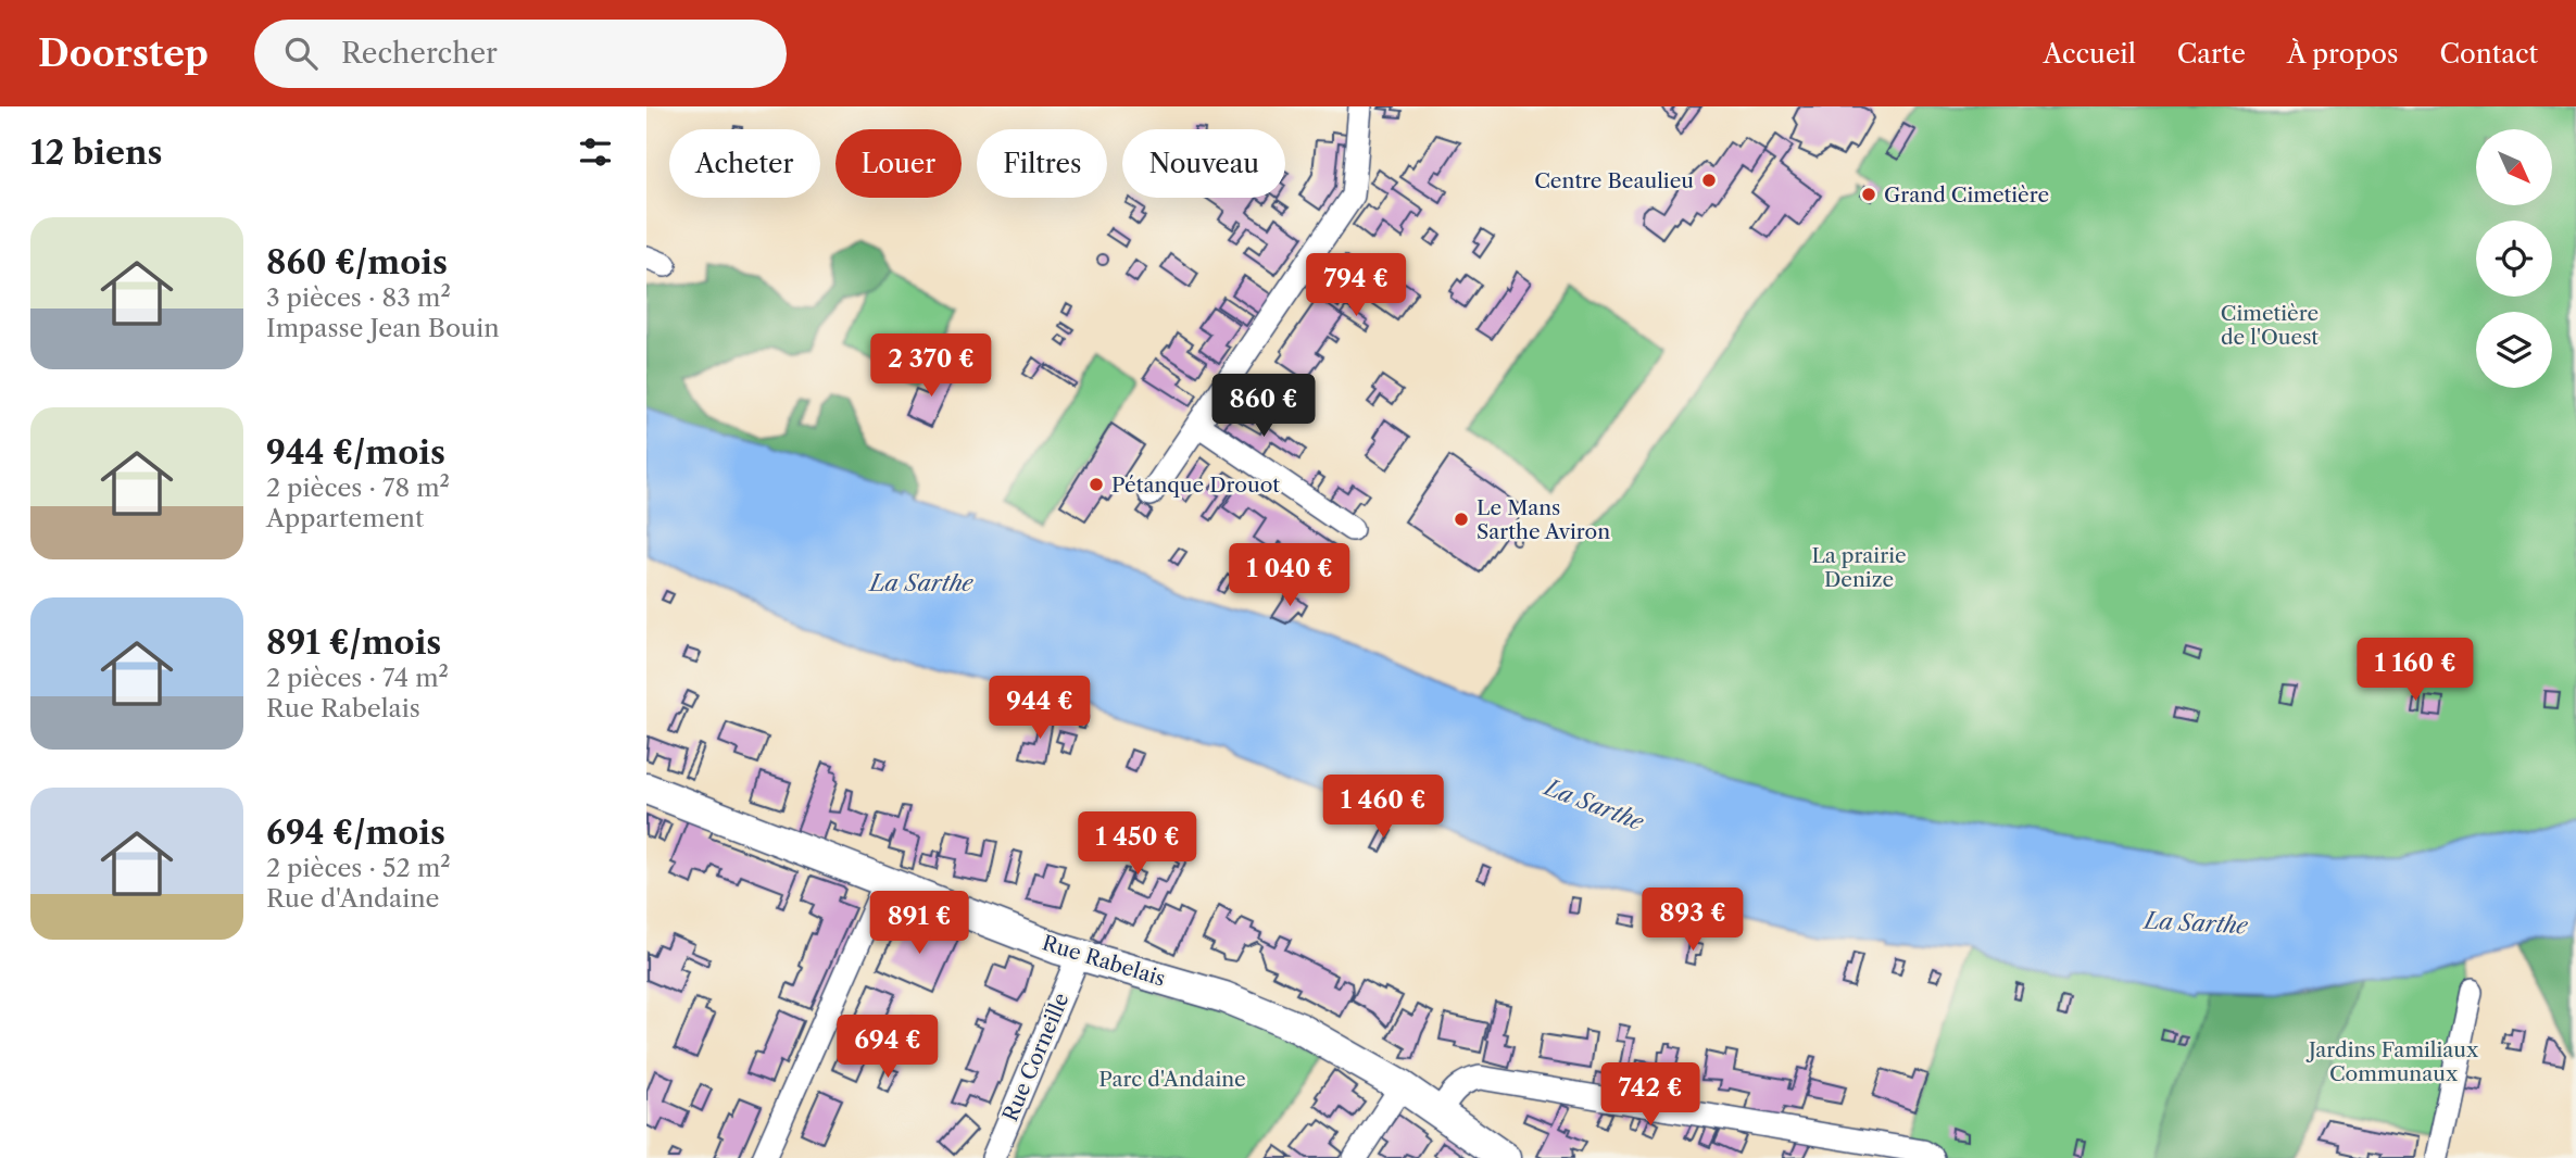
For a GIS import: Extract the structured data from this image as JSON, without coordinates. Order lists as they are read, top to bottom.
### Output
{
  "streets": {
    "street": ["Rue Rabelais", "Rue Corneille"]
  },
  "crossings": [
    ["Rue Rabelais", "Rue Corneille"]
  ],
  "water": ["La Sarthe"],
  "parks": [
    "Cimetière de l'Ouest",
    "La prairie Denize",
    "Jardins Familiaux Communaux",
    "Parc d'Andaine"
  ],
  "places": [
    "Centre Beaulieu",
    "Grand Cimetière",
    "Pétanque Drouot",
    "Le Mans Sarthe Aviron"
  ],
  "north": "bottom right",
  "page": {
    "header": "Doorstep",
    "search": "Rechercher",
    "nav": [
      "Accueil",
      "Carte",
      "À propos",
      "Contact"
    ],
    "heading": "12 biens",
    "chip": [
      "Acheter",
      "Louer",
      "Filtres",
      "Nouveau"
    ],
    "list": [
      {
        "name": "860 €/mois",
        "note": "3 pièces · 83 m² · Impasse Jean Bouin"
      },
      {
        "name": "944 €/mois",
        "note": "2 pièces · 78 m² · Appartement"
      },
      {
        "name": "891 €/mois",
        "note": "2 pièces · 74 m² · Rue Rabelais"
      },
      {
        "name": "694 €/mois",
        "note": "2 pièces · 52 m² · Rue d'Andaine"
      }
    ],
    "price": [
      "794 €",
      "2 370 €",
      "860 €",
      "1 040 €",
      "1 160 €",
      "944 €",
      "1 460 €",
      "1 450 €",
      "893 €",
      "891 €",
      "694 €",
      "742 €"
    ]
  }
}
